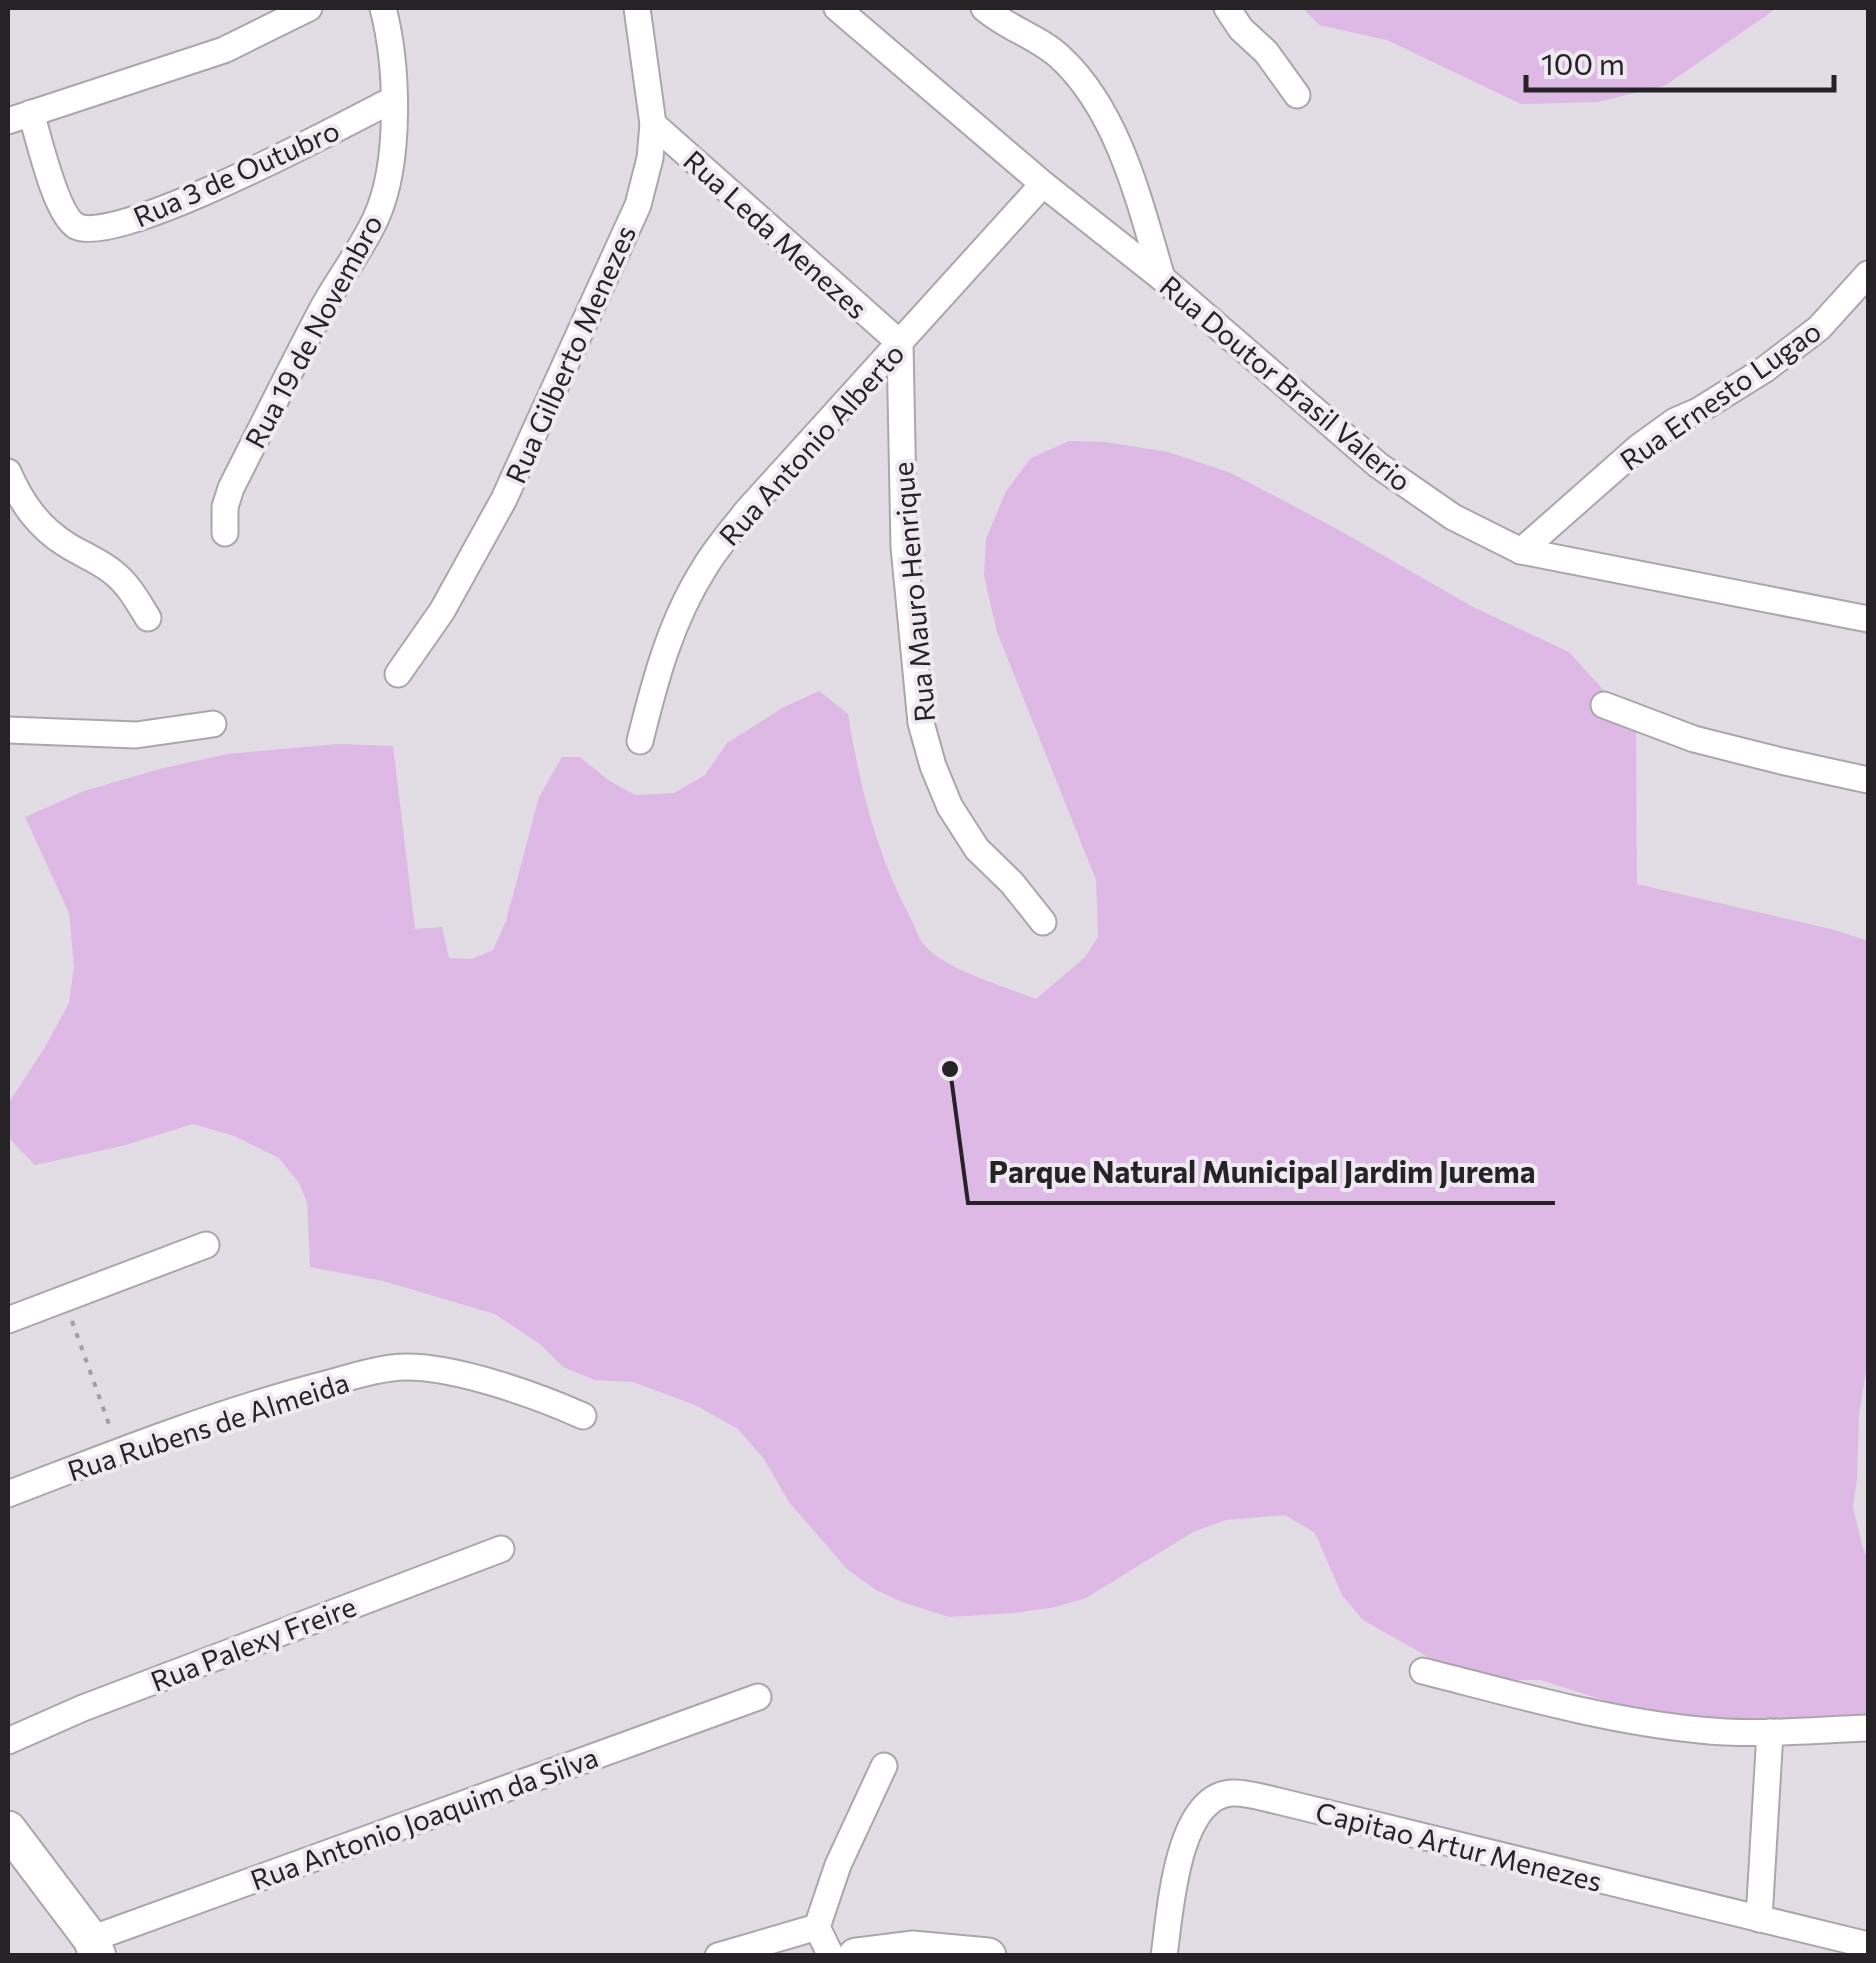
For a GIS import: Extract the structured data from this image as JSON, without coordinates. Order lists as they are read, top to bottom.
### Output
{
  "streets": {
    "street": [
      "Rua 3 de Outubro",
      "Rua Leda Menezes",
      "Rua 19 de Novembro",
      "Rua Gilberto Menezes",
      "Rua Doutor Brasil Valerio",
      "Rua Ernesto Lugao",
      "Rua Antonio Alberto",
      "Rua Mauro Henrique",
      "Rua Rubens de Almeida",
      "Rua Palexy Freire",
      "Rua Antonio Joaquim da Silva",
      "Capitao Artur Menezes"
    ]
  },
  "crossings": [
    ["Rua 3 de Outubro", "Rua 19 de Novembro"],
    ["Rua Leda Menezes", "Rua Gilberto Menezes"],
    ["Rua Leda Menezes", "Rua Antonio Alberto"],
    ["Rua Leda Menezes", "Rua Mauro Henrique"],
    ["Rua Doutor Brasil Valerio", "Rua Ernesto Lugao"],
    ["Rua Doutor Brasil Valerio", "Rua Antonio Alberto"],
    ["Rua Antonio Alberto", "Rua Mauro Henrique"]
  ],
  "places": ["Parque Natural Municipal Jardim Jurema"],
  "scale_bar": "100 m"
}
